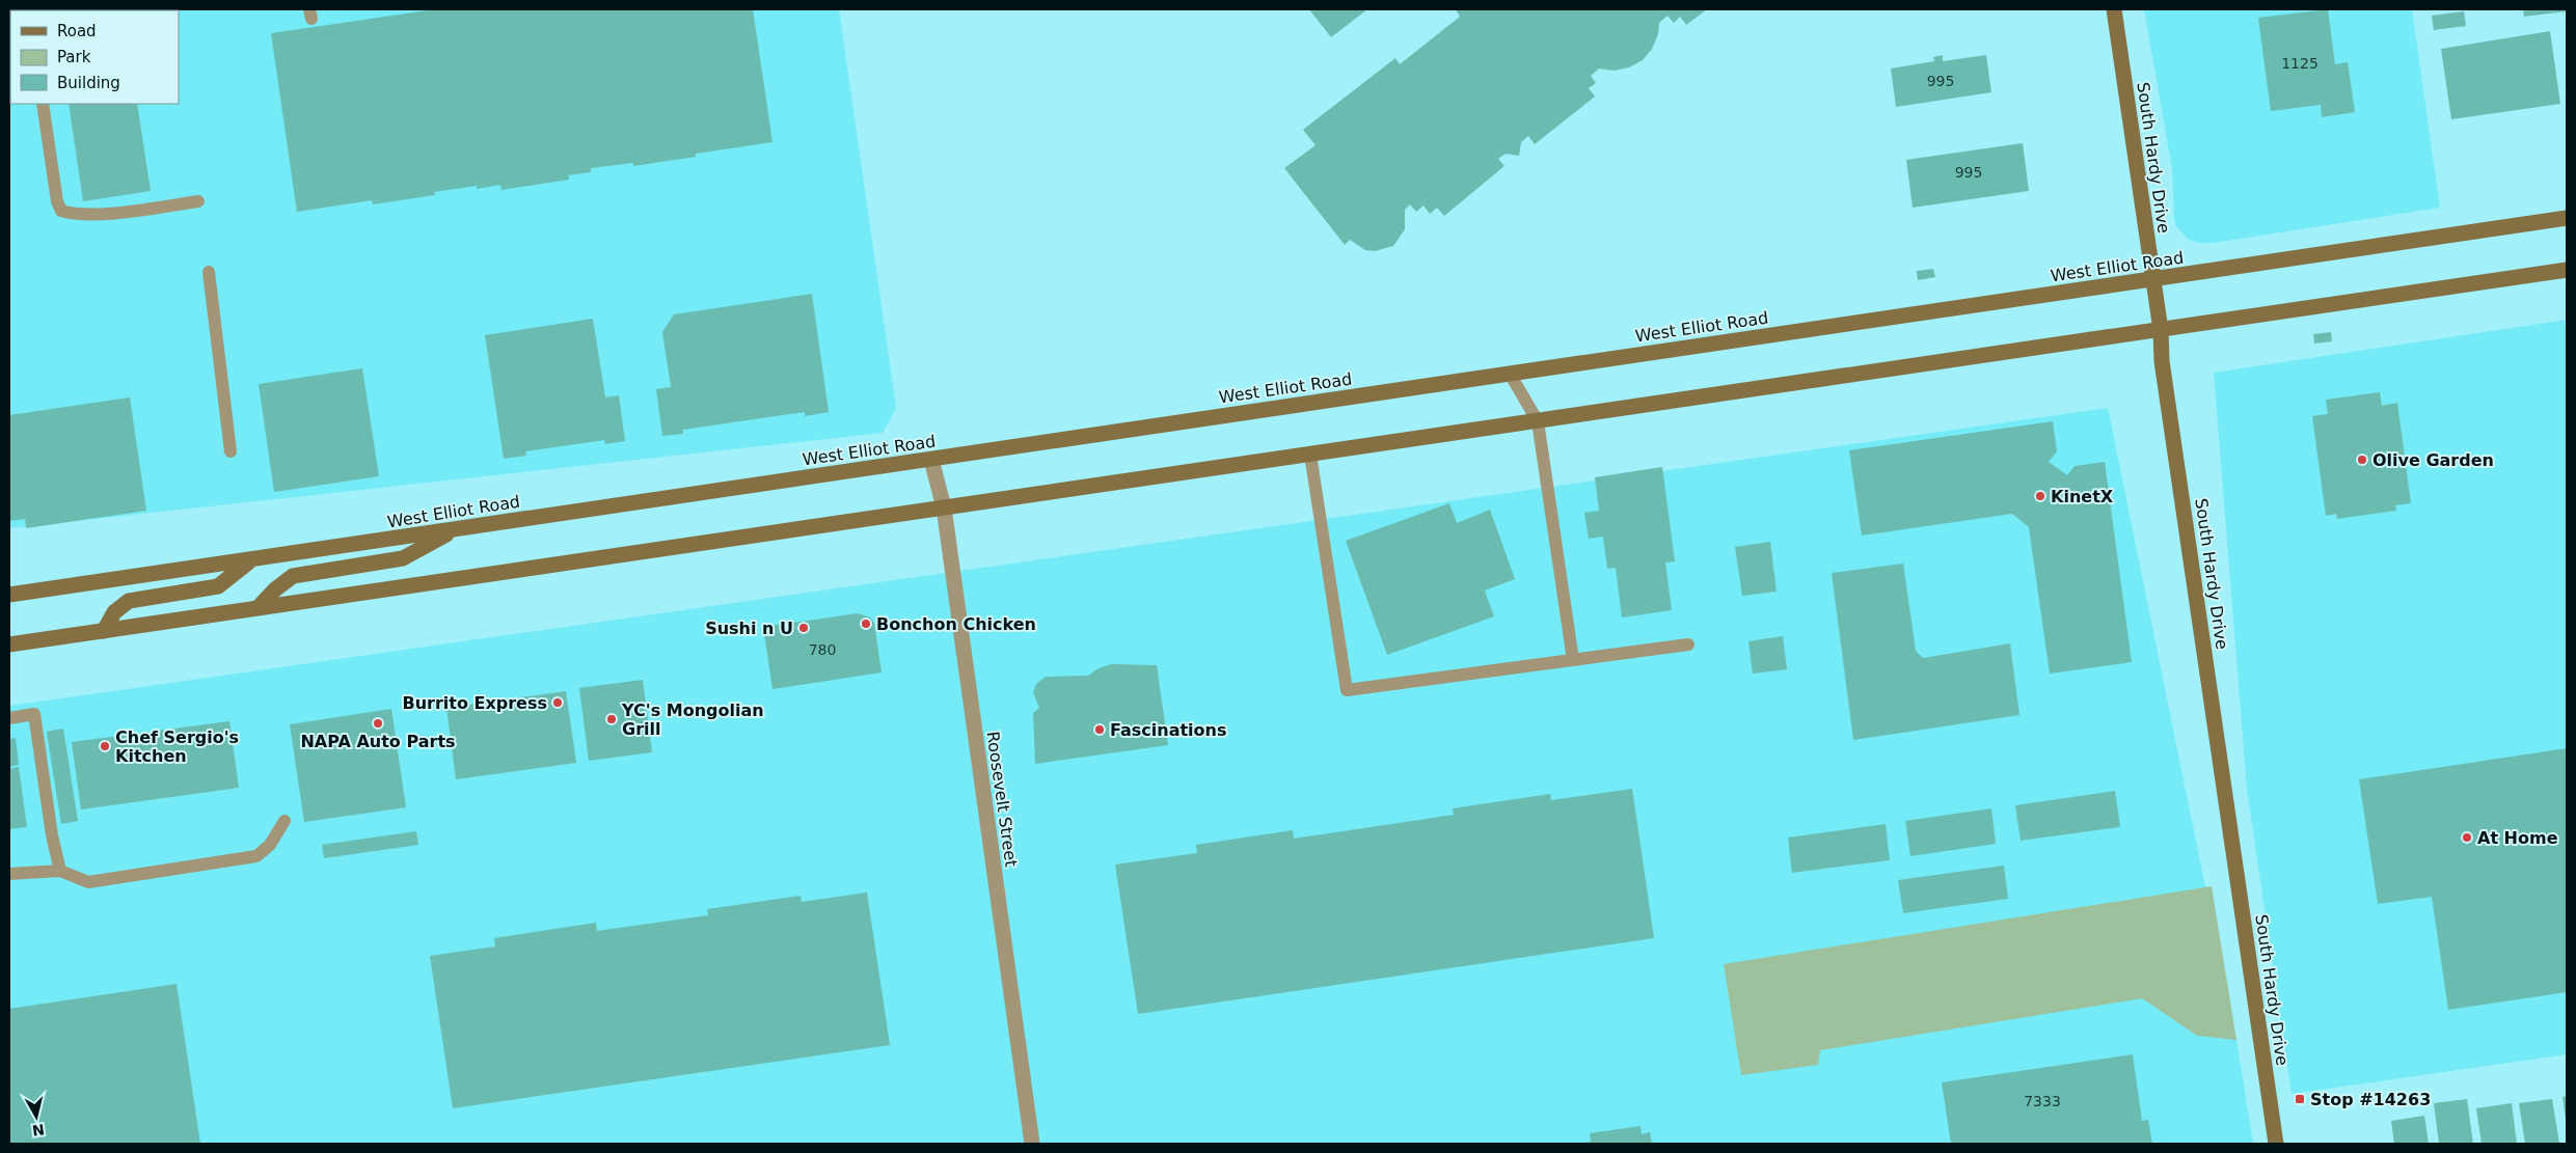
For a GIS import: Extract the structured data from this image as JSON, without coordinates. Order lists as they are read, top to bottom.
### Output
{
  "streets": {
    "main road": ["South Hardy Drive", "West Elliot Road"],
    "street": ["Roosevelt Street"]
  },
  "crossings": [
    ["South Hardy Drive", "West Elliot Road"],
    ["West Elliot Road", "Roosevelt Street"]
  ],
  "places": {
    "other": [
      "Olive Garden",
      "KinetX",
      "Bonchon Chicken",
      "Sushi n U",
      "Burrito Express",
      "YC's Mongolian Grill",
      "NAPA Auto Parts",
      "Fascinations",
      "Chef Sergio's Kitchen",
      "At Home"
    ],
    "transit": ["Stop #14263"]
  },
  "house_numbers": [
    "1125",
    "995",
    "995",
    "780",
    "7333"
  ],
  "legend": ["Road", "Park", "Building"],
  "north": "bottom"
}
